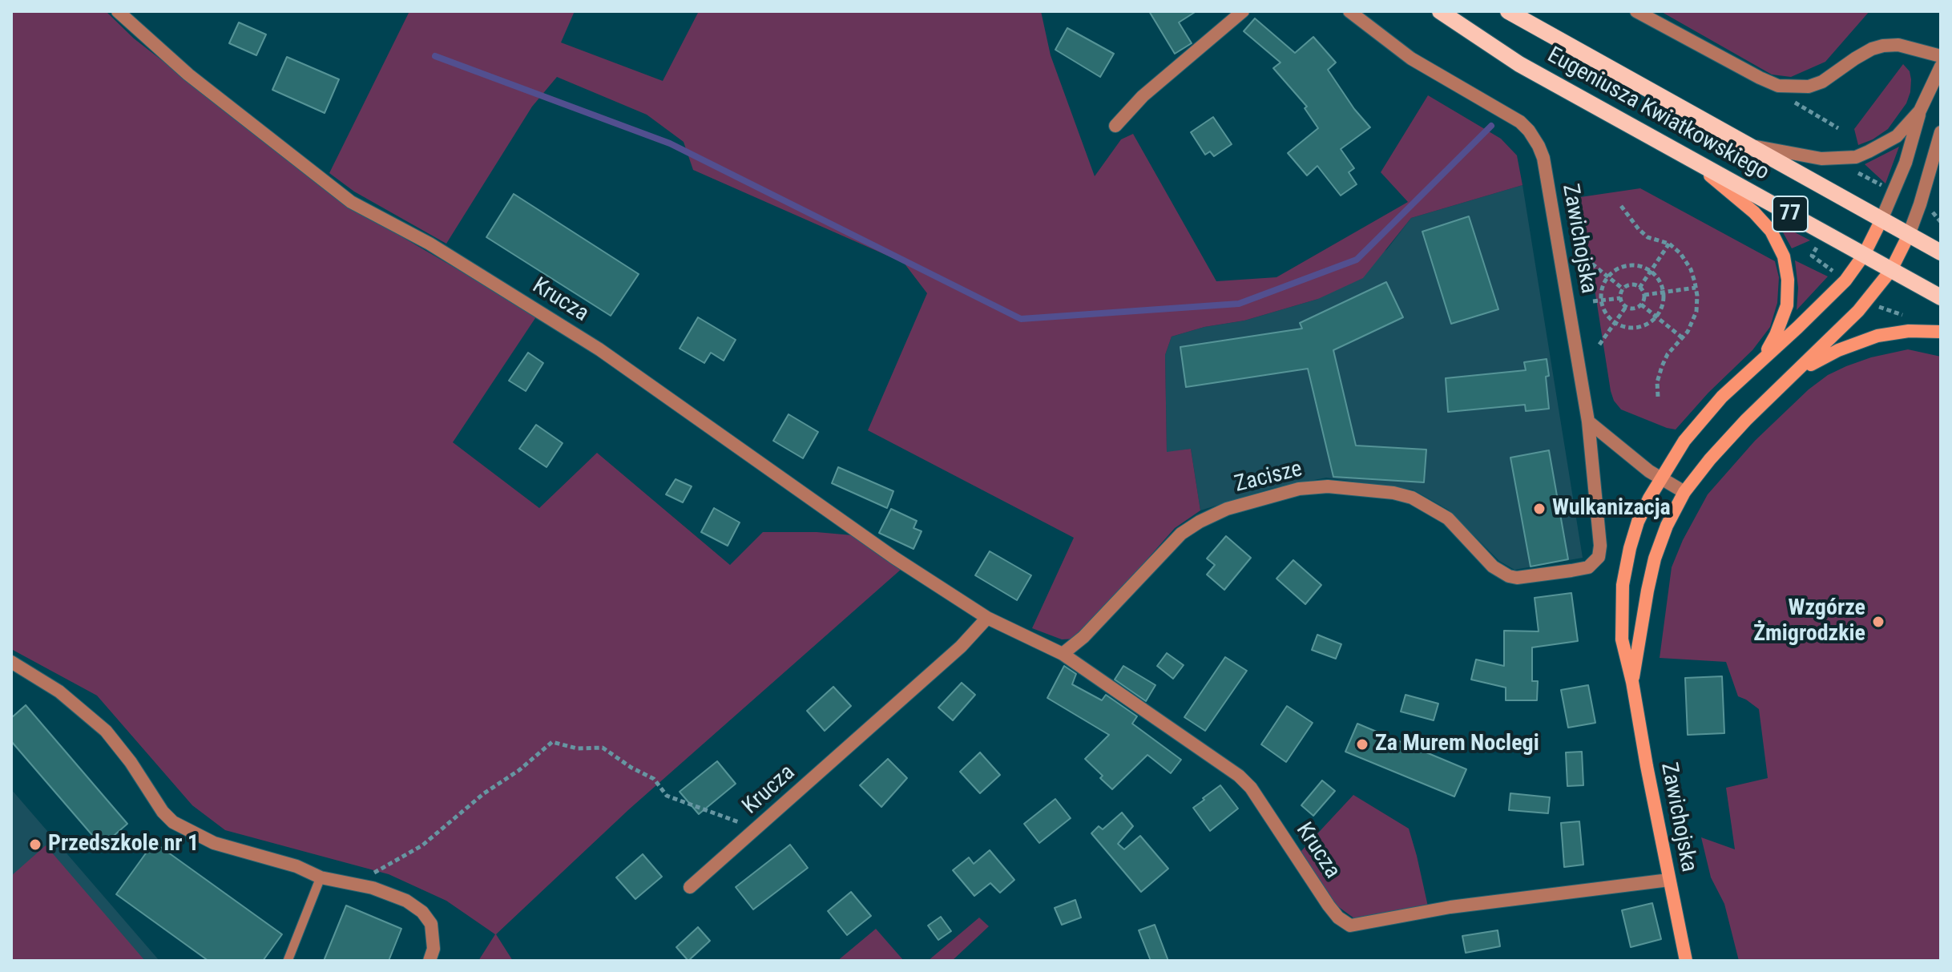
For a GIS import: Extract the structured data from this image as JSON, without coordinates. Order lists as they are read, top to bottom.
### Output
{
  "streets": {
    "main road": ["Eugeniusza Kwiatkowskiego", "77"],
    "street": ["Zawichojska", "Krucza", "Zacisze"]
  },
  "crossings": [
    ["Eugeniusza Kwiatkowskiego", "77"],
    ["Eugeniusza Kwiatkowskiego", "Zawichojska"],
    ["77", "Zawichojska"],
    ["Zawichojska", "Krucza"],
    ["Zawichojska", "Zacisze"],
    ["Krucza", "Zacisze"]
  ],
  "places": [
    "Wulkanizacja",
    "Wzgórze Żmigrodzkie",
    "Za Murem Noclegi",
    "Przedszkole nr 1"
  ]
}
